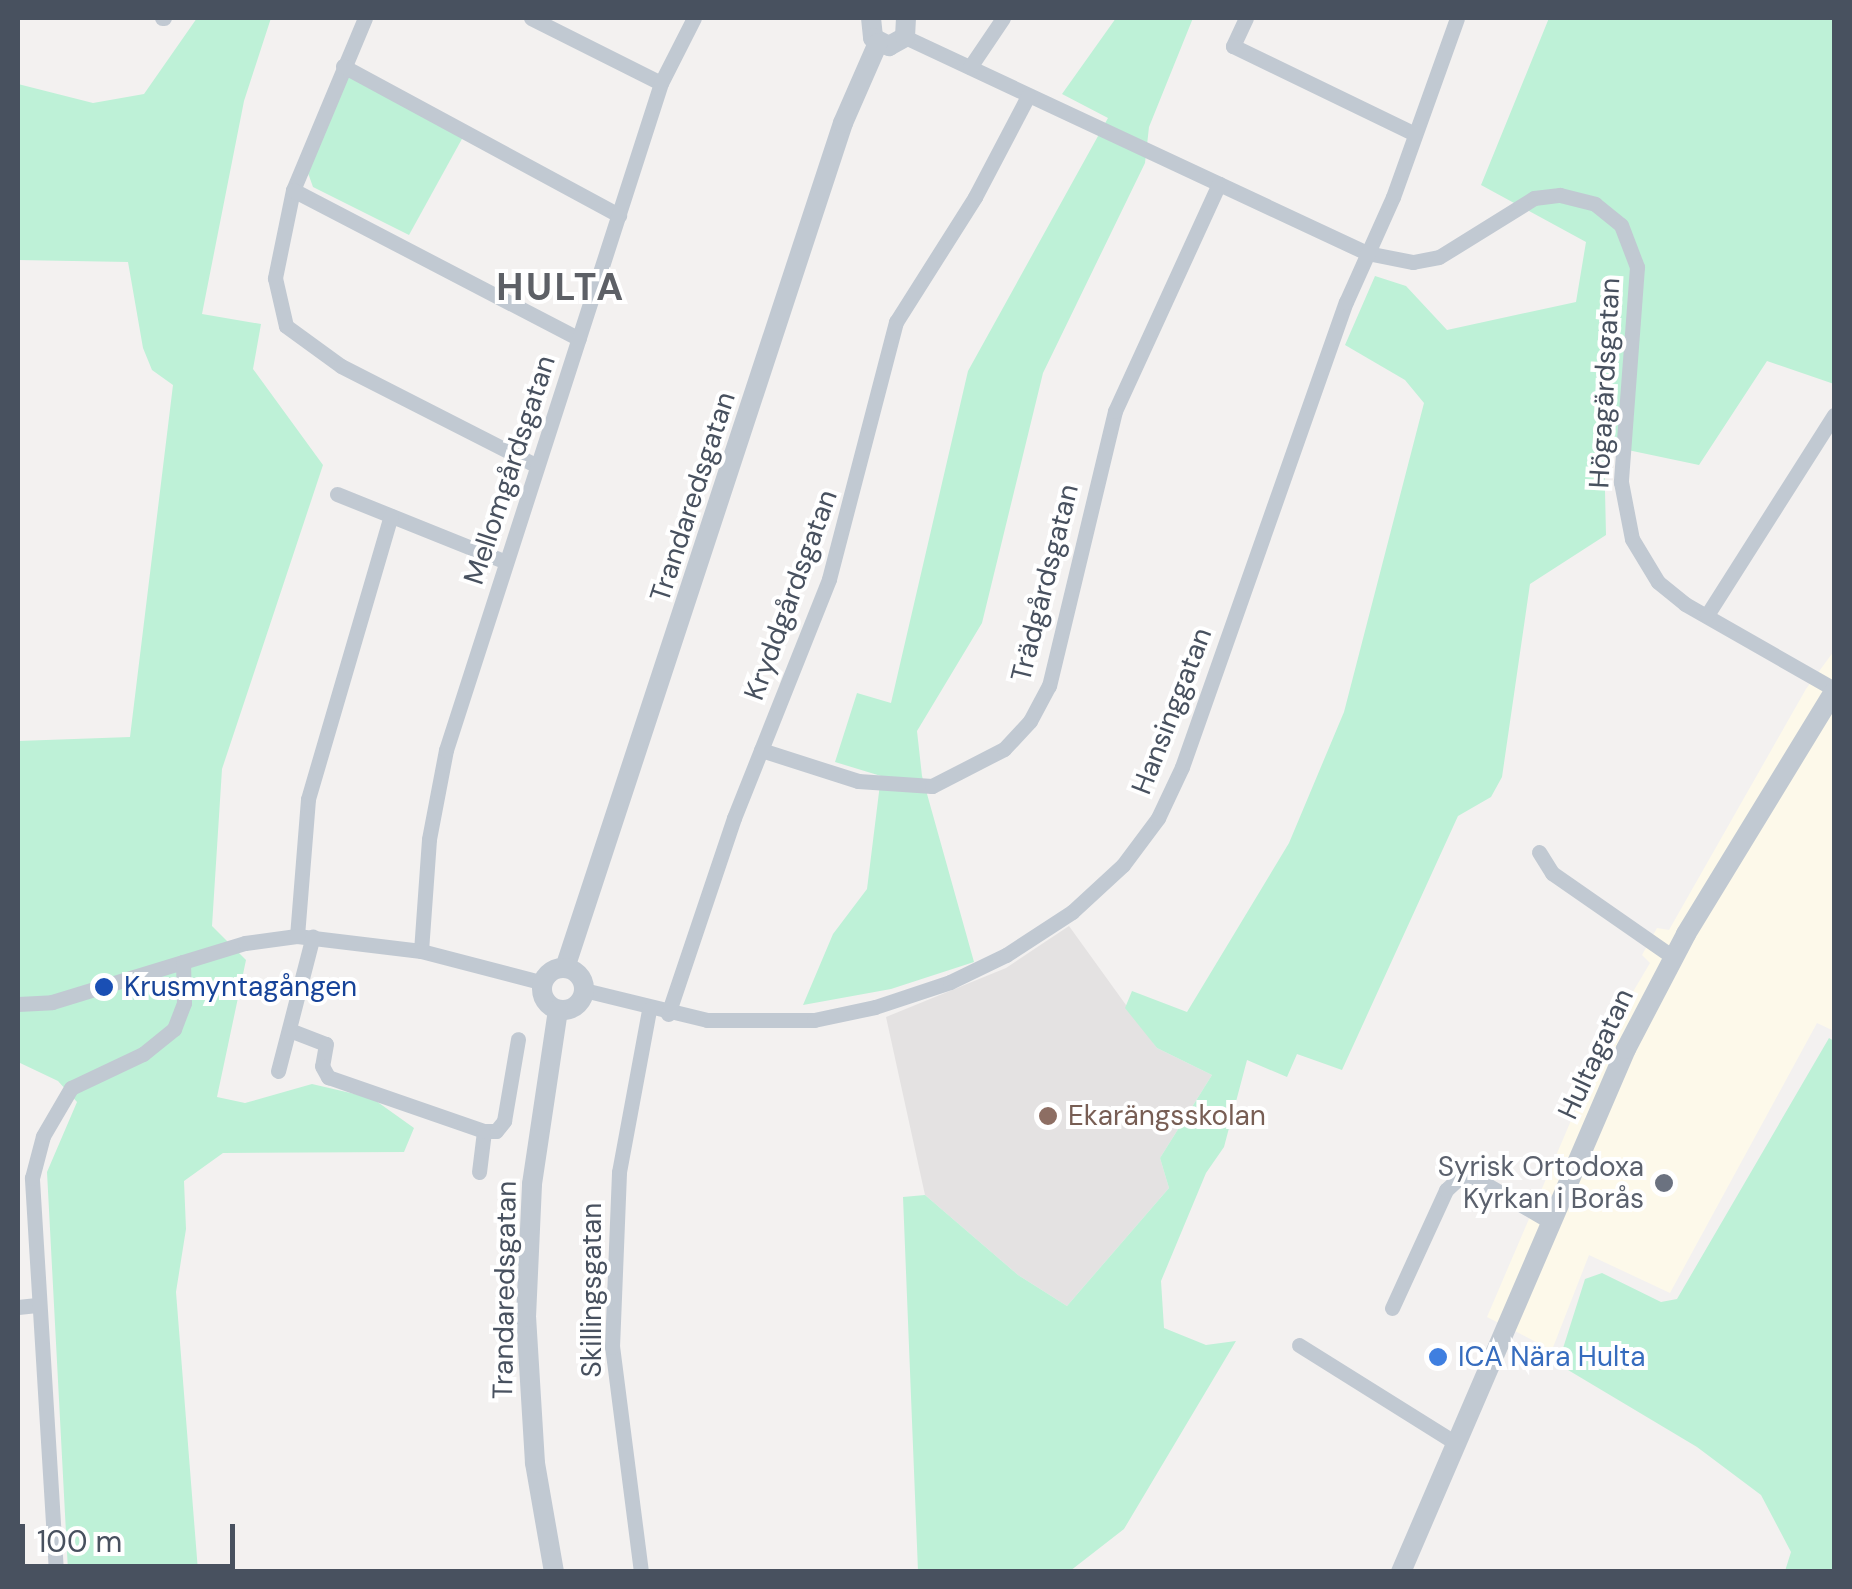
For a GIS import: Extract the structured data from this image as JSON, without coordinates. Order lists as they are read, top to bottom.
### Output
{
  "streets": {
    "street": [
      "Högagärdsgatan",
      "Mellomgårdsgatan",
      "Trandaredsgatan",
      "Trädgårdsgatan",
      "Kryddgårdsgatan",
      "Hansinggatan",
      "Hultagatan",
      "Skillingsgatan"
    ]
  },
  "crossings": [
    ["Högagärdsgatan", "Trädgårdsgatan"],
    ["Högagärdsgatan", "Kryddgårdsgatan"],
    ["Högagärdsgatan", "Hansinggatan"],
    ["Högagärdsgatan", "Hultagatan"],
    ["Trandaredsgatan", "Hansinggatan"],
    ["Trädgårdsgatan", "Kryddgårdsgatan"],
    ["Kryddgårdsgatan", "Hansinggatan"],
    ["Hansinggatan", "Skillingsgatan"]
  ],
  "districts": ["HULTA"],
  "places": [
    "Krusmyntagången",
    "Ekarängsskolan",
    "Syrisk Ortodoxa Kyrkan i Borås",
    "ICA Nära Hulta"
  ],
  "scale_bar": "100 m"
}
